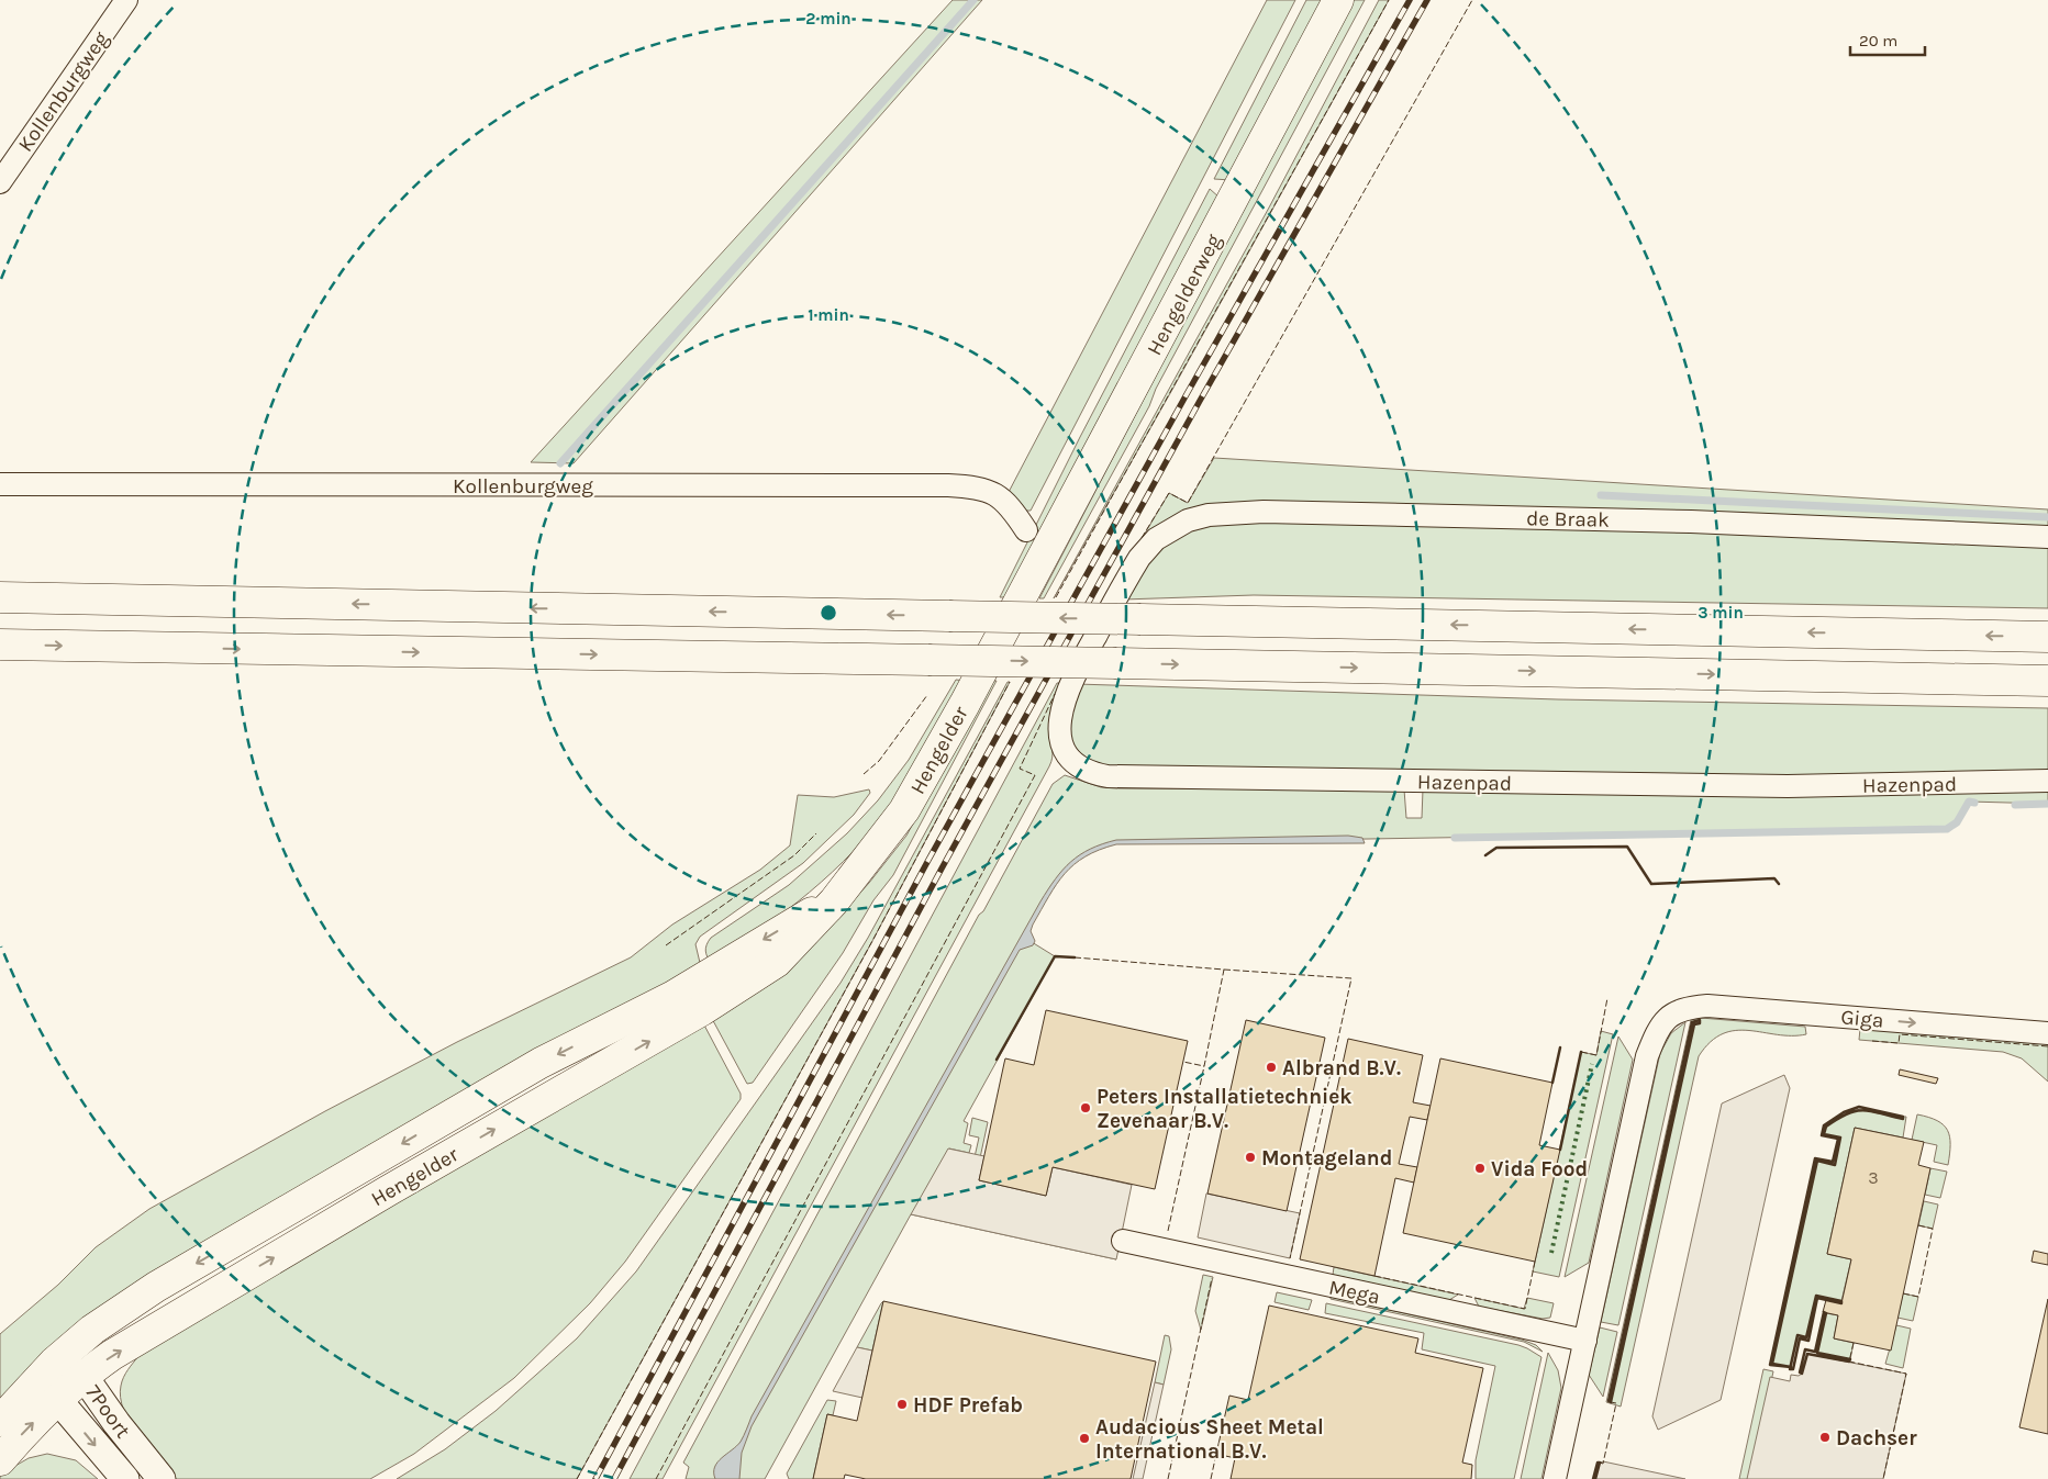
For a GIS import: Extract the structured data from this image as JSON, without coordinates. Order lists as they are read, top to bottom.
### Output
{
  "streets": {
    "main road": ["Hengelderweg", "Hengelder"],
    "street": [
      "Kollenburgweg",
      "de Braak",
      "Hazenpad",
      "Giga",
      "Mega",
      "7Poort"
    ]
  },
  "crossings": [
    ["Hengelderweg", "Hengelder"],
    ["de Braak", "Hazenpad"],
    ["Hengelder", "7Poort"],
    ["Giga", "Mega"]
  ],
  "places": [
    "Albrand B.V.",
    "Peters Installatietechniek Zevenaar B.V.",
    "Montageland",
    "Vida Food",
    "HDF Prefab",
    "Dachser",
    "Audacious Sheet Metal International B.V."
  ],
  "house_numbers": ["3"],
  "scale_bar": "20 m",
  "rings": ["2 min", "1 min", "3 min"]
}
